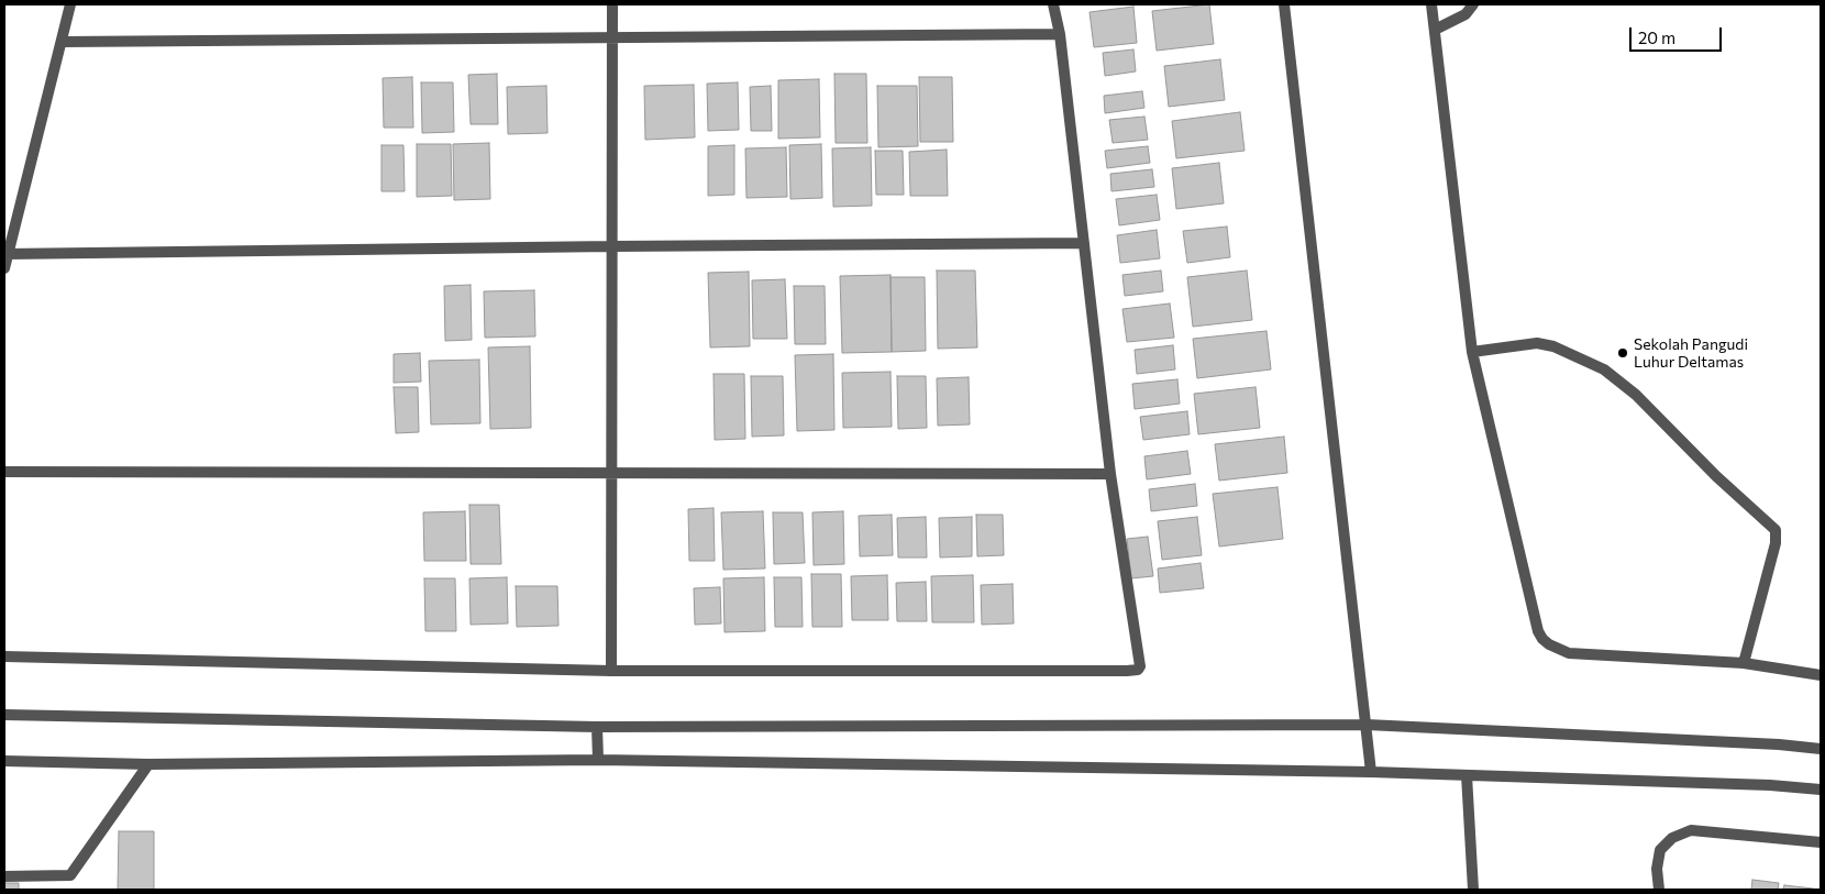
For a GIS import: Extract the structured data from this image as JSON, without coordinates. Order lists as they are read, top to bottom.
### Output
{
  "places": ["Sekolah Pangudi Luhur Deltamas"],
  "scale_bar": "20 m"
}
